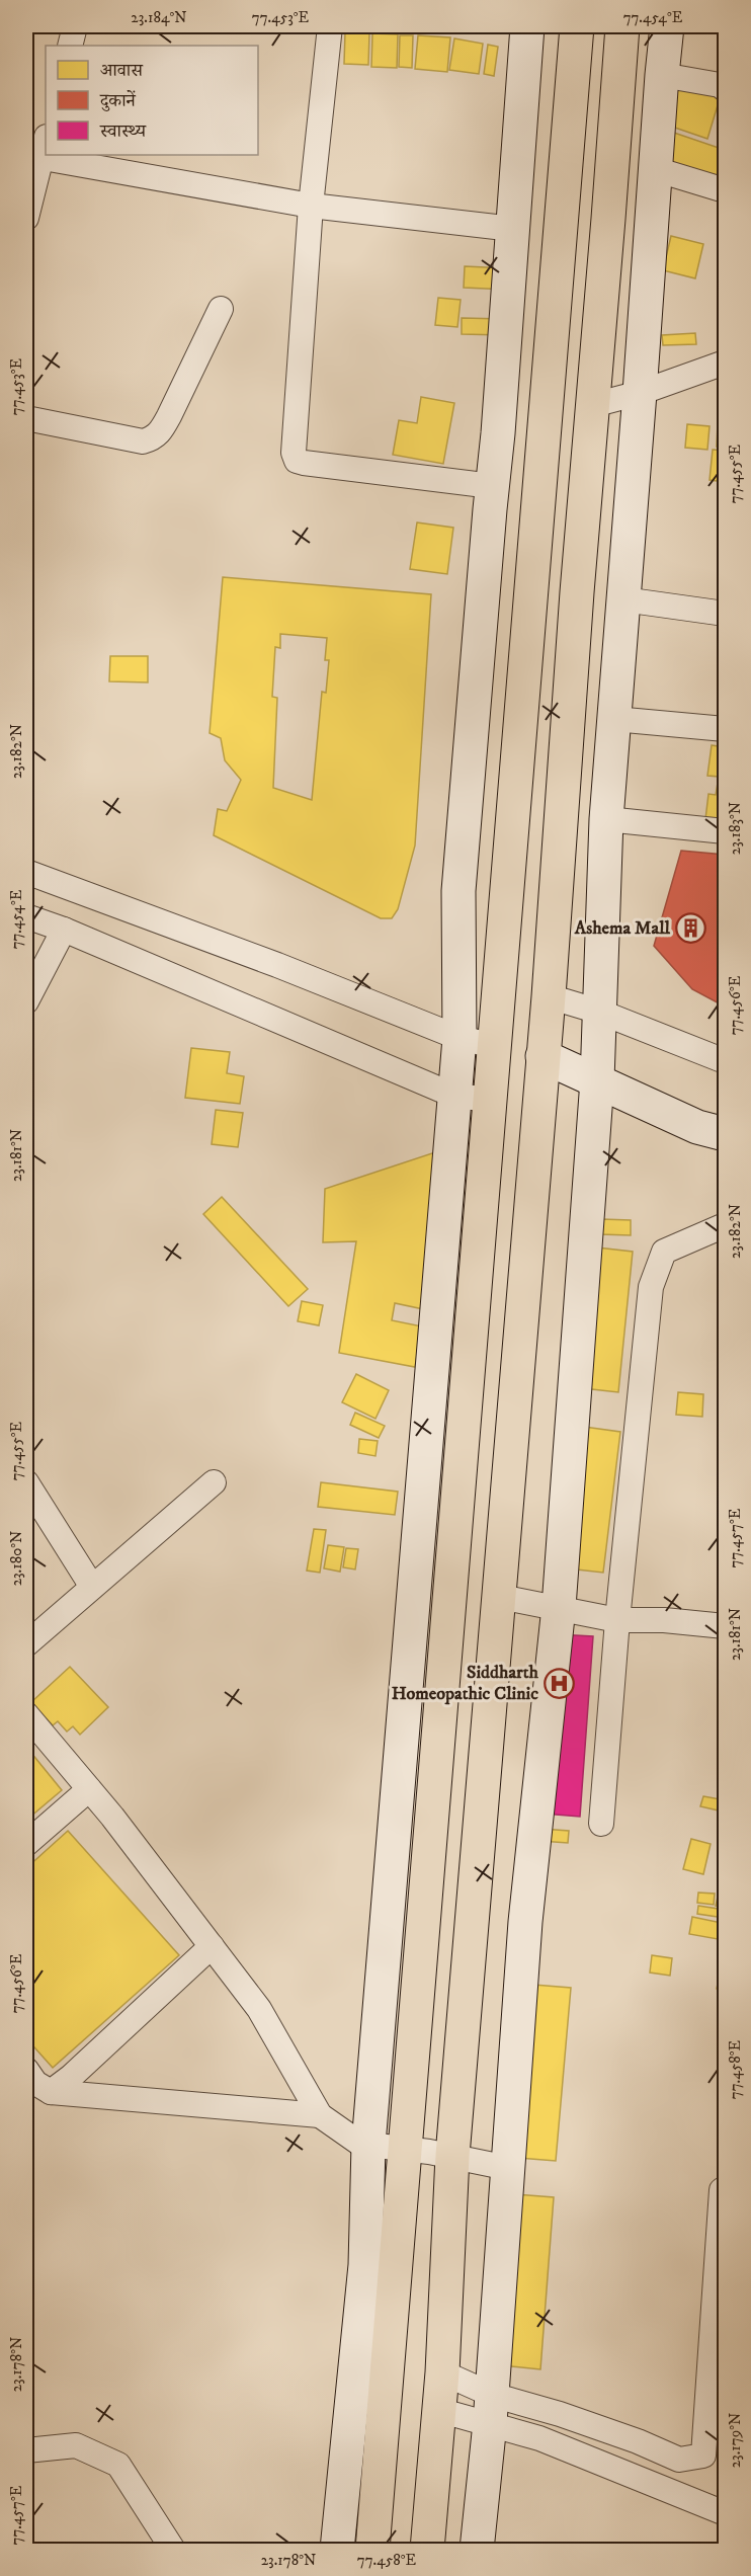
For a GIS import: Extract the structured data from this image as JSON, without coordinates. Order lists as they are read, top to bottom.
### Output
{
  "places": {
    "building": ["Ashema Mall"],
    "hospital": ["Siddharth Homeopathic Clinic"]
  },
  "legend": ["आवास", "दुकानें", "स्वास्थ्य"],
  "coordinates": [
    "23.184°N",
    "77.453°E",
    "77.454°E",
    "77.455°E",
    "23.182°N",
    "23.183°N",
    "77.456°E",
    "23.181°N",
    "77.457°E",
    "23.180°N",
    "77.458°E",
    "23.178°N",
    "23.179°N"
  ]
}
